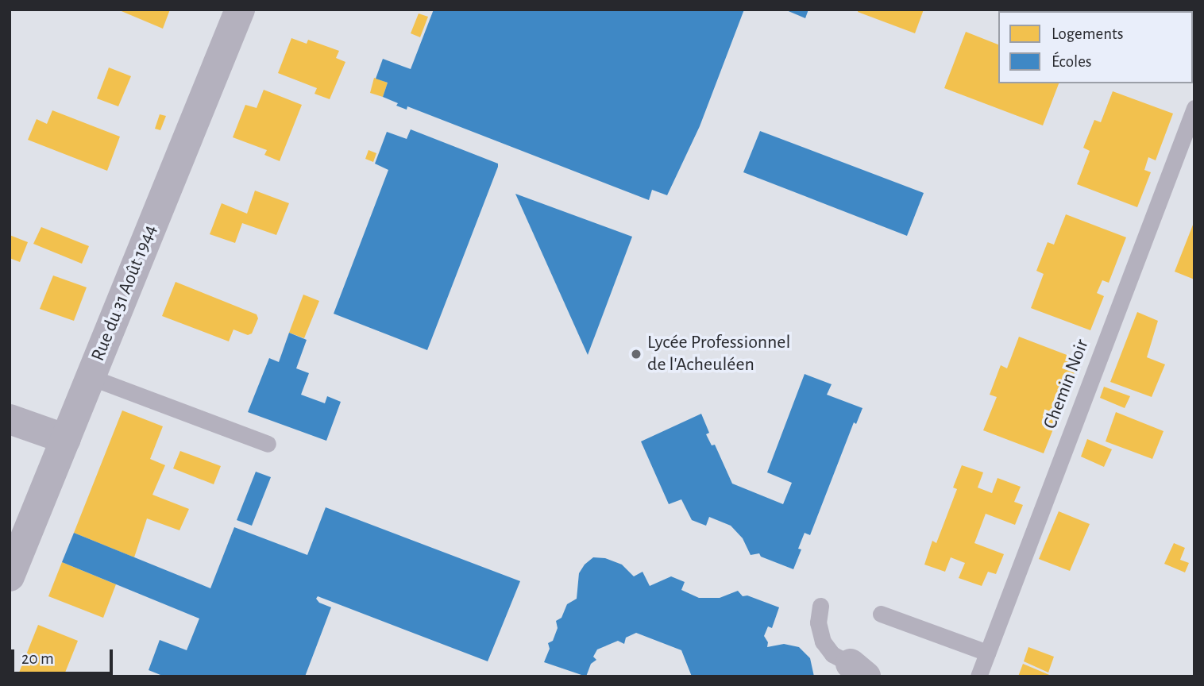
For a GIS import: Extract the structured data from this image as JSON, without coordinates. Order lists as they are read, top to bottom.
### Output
{
  "streets": {
    "street": ["Rue du 31 Août 1944"],
    "lane": ["Chemin Noir"]
  },
  "places": ["Lycée Professionnel de l'Acheuléen"],
  "legend": ["Logements", "Écoles"],
  "scale_bar": "20 m"
}
